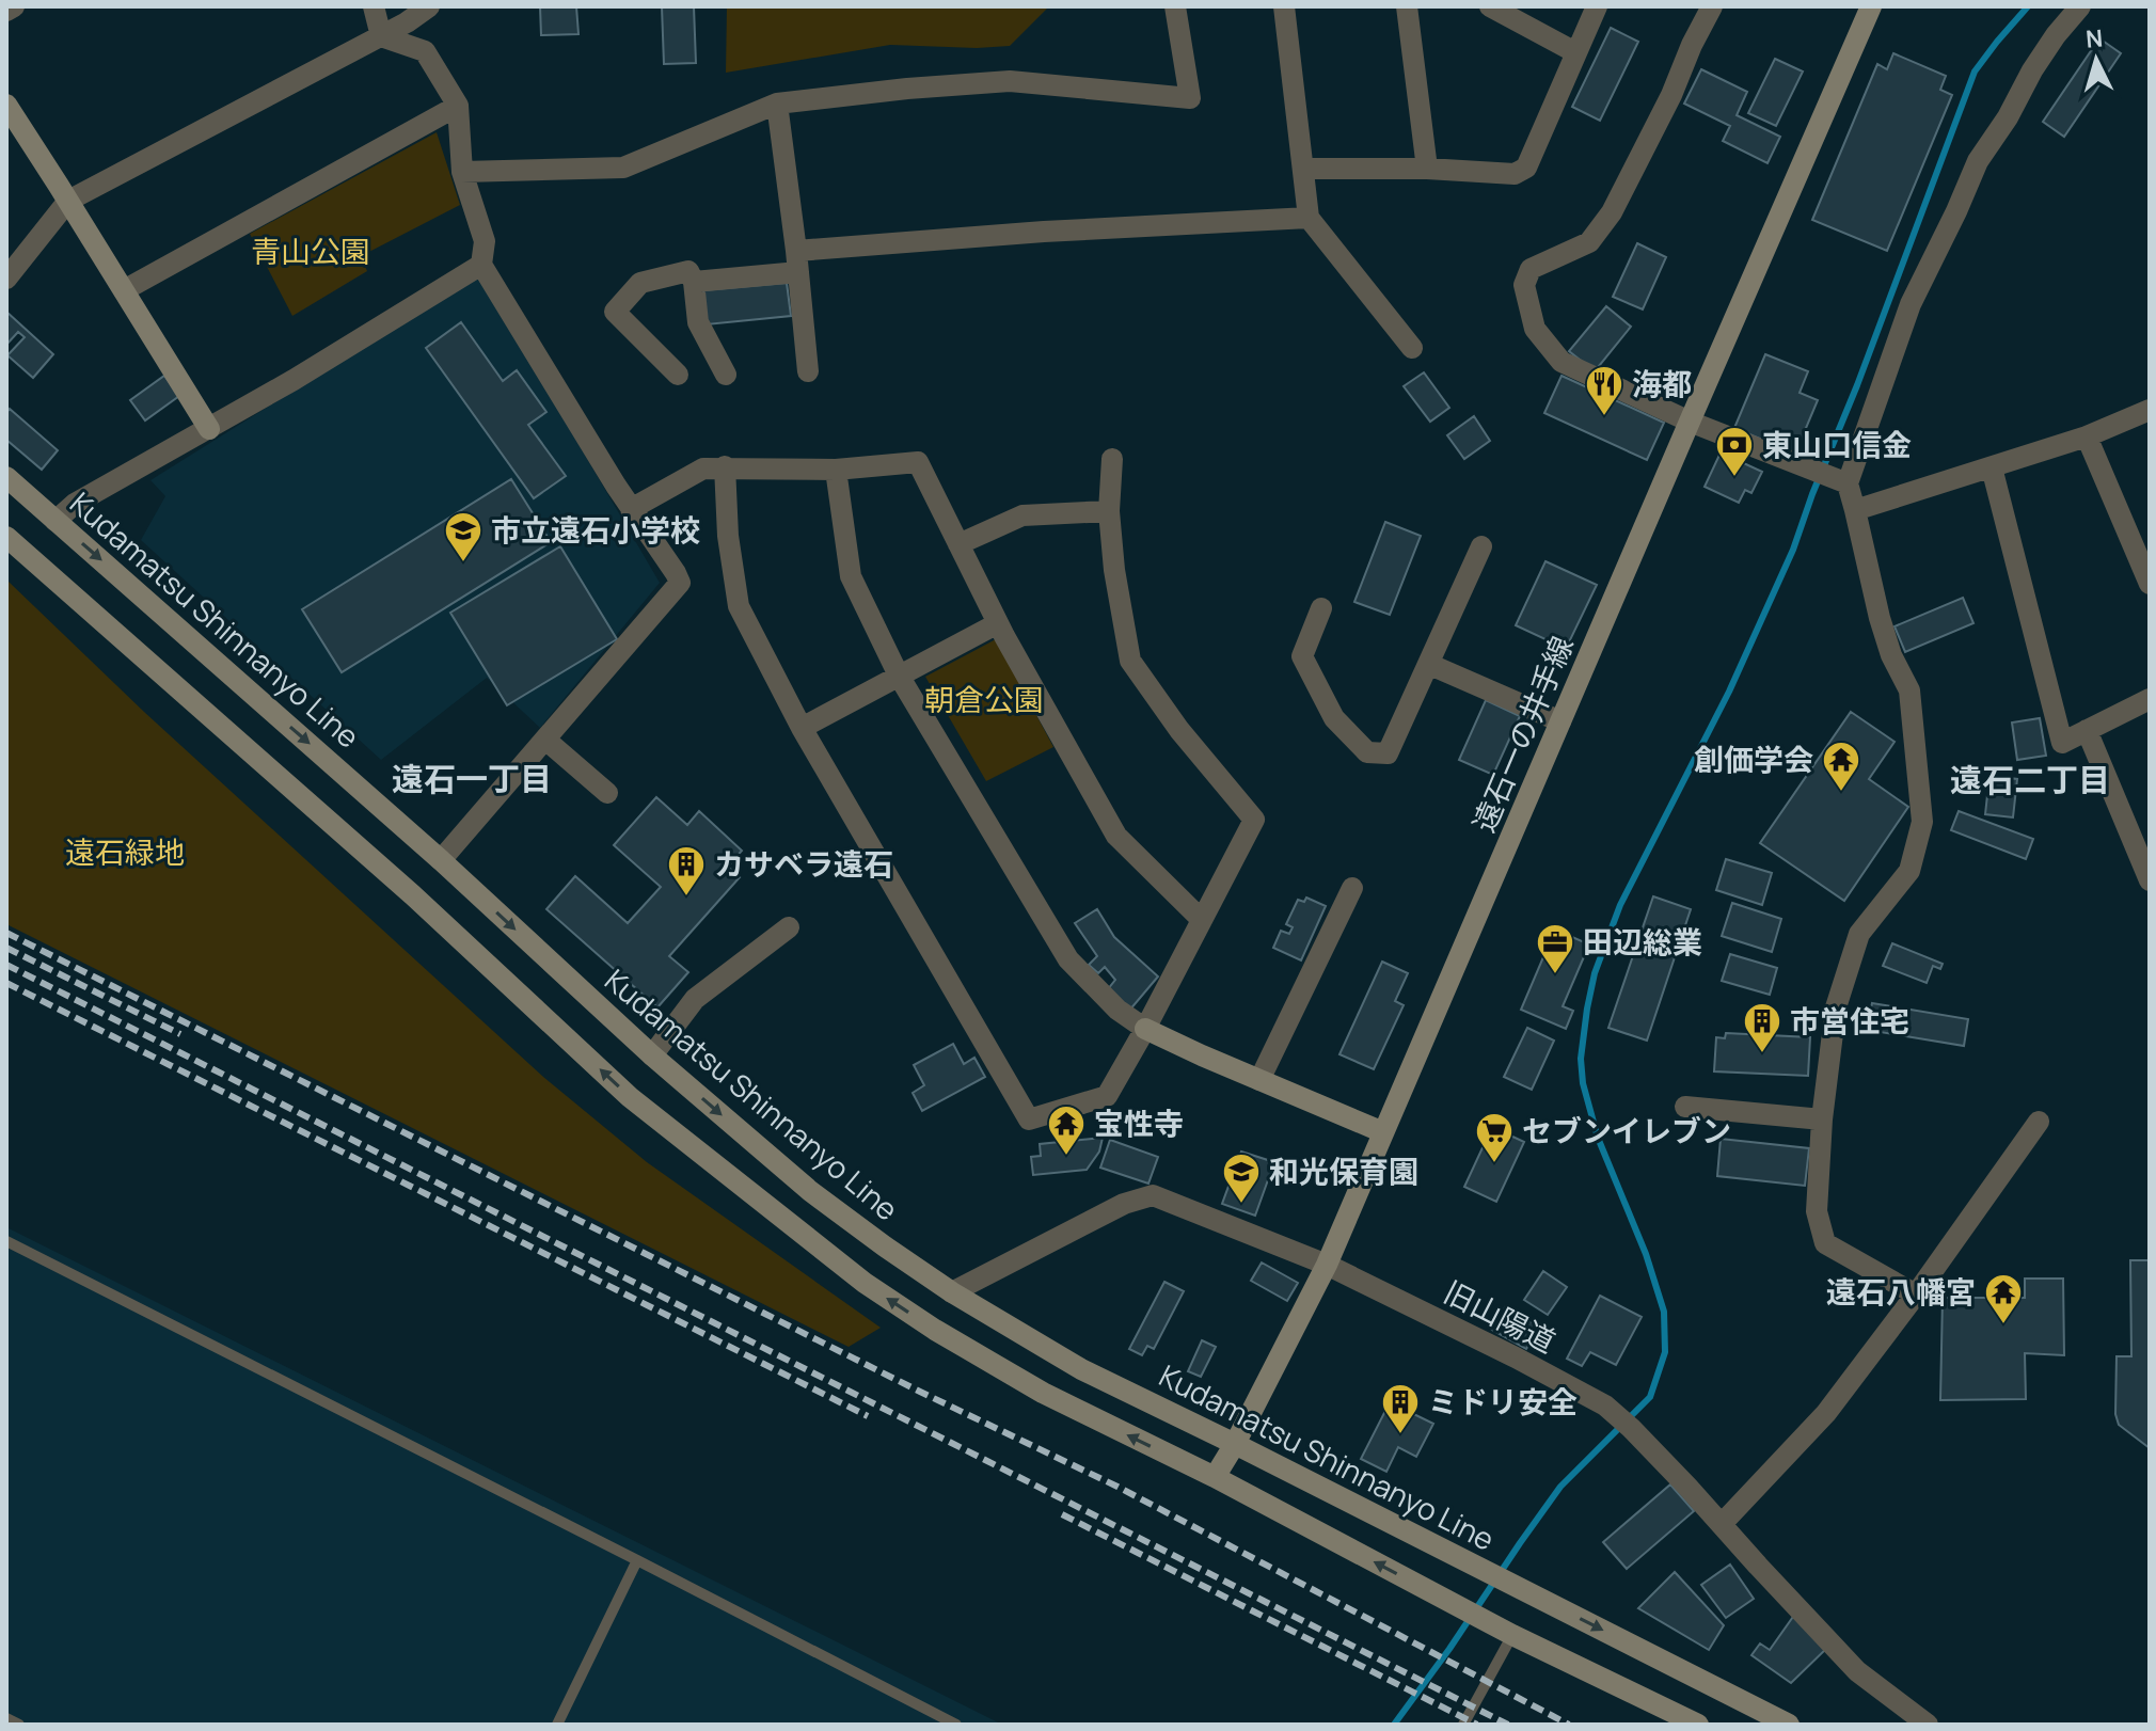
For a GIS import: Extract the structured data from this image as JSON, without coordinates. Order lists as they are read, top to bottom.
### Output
{
  "streets": {
    "main road": ["Kudamatsu Shinnanyo Line", "遠石一の井手線"],
    "street": ["旧山陽道"]
  },
  "crossings": [
    ["Kudamatsu Shinnanyo Line", "遠石一の井手線"],
    ["Kudamatsu Shinnanyo Line", "旧山陽道"],
    ["遠石一の井手線", "旧山陽道"]
  ],
  "districts": ["遠石一丁目", "遠石二丁目"],
  "parks": ["青山公園", "朝倉公園", "遠石緑地"],
  "places": {
    "restaurant": ["海都"],
    "bank": ["東山口信金"],
    "school or university": ["市立遠石小学校", "和光保育園"],
    "temple": ["創価学会", "宝性寺", "遠石八幡宮"],
    "building": ["カサベラ遠石", "市営住宅", "ミドリ安全"],
    "office": ["田辺総業"],
    "supermarket": ["セブンイレブン"]
  },
  "north": "top"
}
